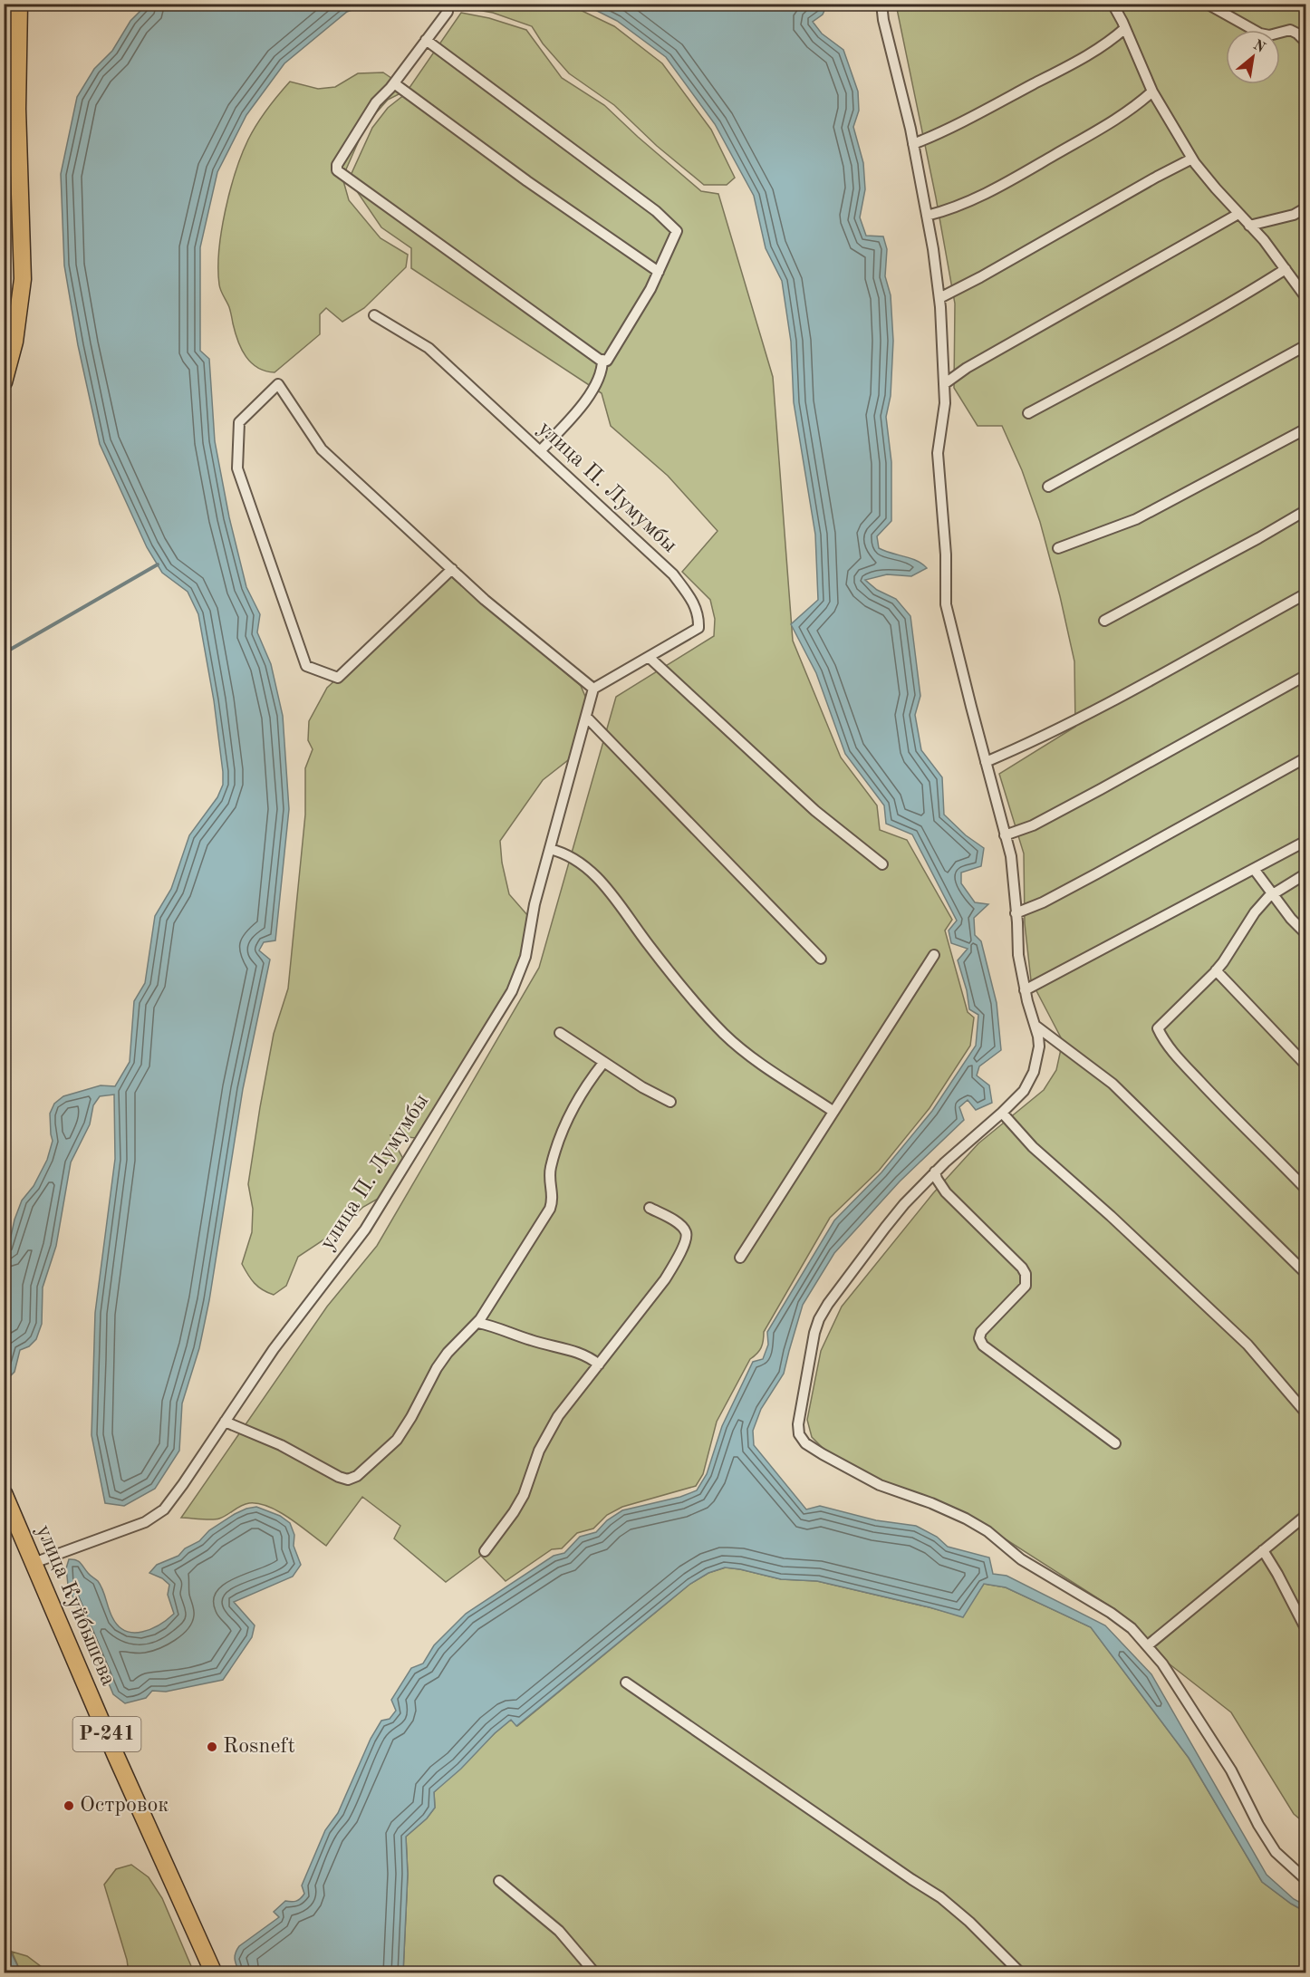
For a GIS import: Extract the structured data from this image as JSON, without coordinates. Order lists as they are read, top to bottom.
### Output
{
  "streets": {
    "highway": ["улица Куйбышева", "Р-241"],
    "street": ["улица П. Лумумбы"]
  },
  "crossings": [
    ["улица П. Лумумбы", "улица Куйбышева"]
  ],
  "places": ["Rosneft", "Островок"],
  "north": "top right"
}
